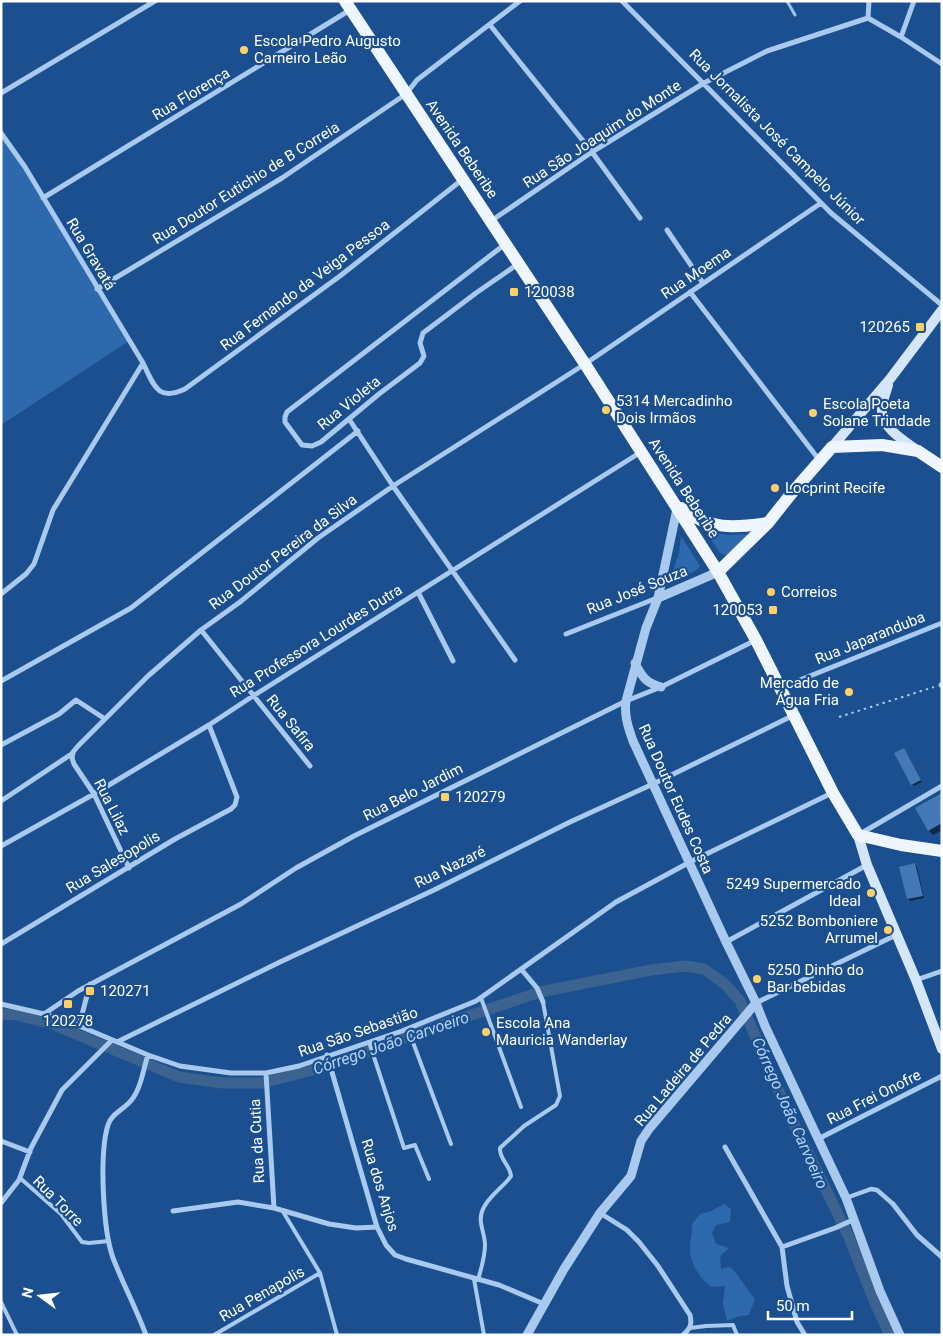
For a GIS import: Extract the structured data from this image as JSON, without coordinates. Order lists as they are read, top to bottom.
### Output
{
  "streets": {
    "main road": ["Avenida Beberibe"],
    "street": [
      "Rua Florença",
      "Rua São Joaquim do Monte",
      "Rua Jornalista José Campelo Júnior",
      "Rua Doutor Eutichio de B Correia",
      "Rua Gravatá",
      "Rua Moema",
      "Rua Fernando da Veiga Pessoa",
      "Rua Violeta",
      "Rua Doutor Pereira da Silva",
      "Rua José Souza",
      "Rua Japaranduba",
      "Rua Professora Lourdes Dutra",
      "Rua Safira",
      "Rua Belo Jardim",
      "Rua Doutor Eudes Costa",
      "Rua Lilaz",
      "Rua Salesopolis",
      "Rua Nazaré",
      "Rua São Sebastião",
      "Rua Ladeira de Pedra",
      "Rua Frei Onofre",
      "Rua da Cutia",
      "Rua dos Anjos"
    ],
    "lane": ["Rua Torre", "Rua Penapolis"]
  },
  "crossings": [
    ["Rua Florença", "Avenida Beberibe"],
    ["Rua Florença", "Rua Gravatá"],
    ["Rua São Joaquim do Monte", "Rua Jornalista José Campelo Júnior"],
    ["Rua São Joaquim do Monte", "Avenida Beberibe"],
    ["Rua Jornalista José Campelo Júnior", "Rua Moema"],
    ["Avenida Beberibe", "Rua Doutor Eutichio de B Correia"],
    ["Avenida Beberibe", "Rua Moema"],
    ["Avenida Beberibe", "Rua Fernando da Veiga Pessoa"],
    ["Avenida Beberibe", "Rua Violeta"],
    ["Avenida Beberibe", "Rua Doutor Pereira da Silva"],
    ["Avenida Beberibe", "Rua José Souza"],
    ["Avenida Beberibe", "Rua Japaranduba"],
    ["Avenida Beberibe", "Rua Professora Lourdes Dutra"],
    ["Avenida Beberibe", "Rua Belo Jardim"],
    ["Avenida Beberibe", "Rua Doutor Eudes Costa"],
    ["Avenida Beberibe", "Rua Nazaré"],
    ["Avenida Beberibe", "Rua São Sebastião"],
    ["Rua Doutor Eutichio de B Correia", "Rua Gravatá"],
    ["Rua Gravatá", "Rua Fernando da Veiga Pessoa"],
    ["Rua Moema", "Rua Doutor Pereira da Silva"],
    ["Rua Violeta", "Rua Doutor Pereira da Silva"],
    ["Rua Violeta", "Rua Professora Lourdes Dutra"],
    ["Rua Doutor Pereira da Silva", "Rua Lilaz"],
    ["Rua José Souza", "Rua Doutor Eudes Costa"],
    ["Rua Professora Lourdes Dutra", "Rua Safira"],
    ["Rua Professora Lourdes Dutra", "Rua Lilaz"],
    ["Rua Professora Lourdes Dutra", "Rua Salesopolis"],
    ["Rua Belo Jardim", "Rua Doutor Eudes Costa"],
    ["Rua Belo Jardim", "Rua São Sebastião"],
    ["Rua Doutor Eudes Costa", "Rua Nazaré"],
    ["Rua Doutor Eudes Costa", "Rua São Sebastião"],
    ["Rua Doutor Eudes Costa", "Rua Ladeira de Pedra"],
    ["Rua Doutor Eudes Costa", "Rua Frei Onofre"],
    ["Rua Lilaz", "Rua Salesopolis"],
    ["Rua Nazaré", "Rua São Sebastião"],
    ["Rua Nazaré", "Rua Torre"],
    ["Rua São Sebastião", "Rua da Cutia"],
    ["Rua São Sebastião", "Rua dos Anjos"],
    ["Rua Ladeira de Pedra", "Rua dos Anjos"]
  ],
  "water": ["Córrego João Carvoeiro"],
  "places": {
    "other": [
      "Escola Pedro Augusto Carneiro Leão",
      "5314 Mercadinho Dois Irmãos",
      "Escola Poeta Solane Trindade",
      "Locprint Recife",
      "Correios",
      "Mercado de Água Fria",
      "5249 Supermercado Ideal",
      "5252 Bomboniere Arrumel",
      "5250 Dinho do Bar bebidas",
      "Escola Ana Mauricia Wanderlay"
    ],
    "transit": [
      "120038",
      "120265",
      "120053",
      "120279",
      "120271",
      "120278"
    ]
  },
  "scale_bar": "50 m",
  "north": "left"
}
